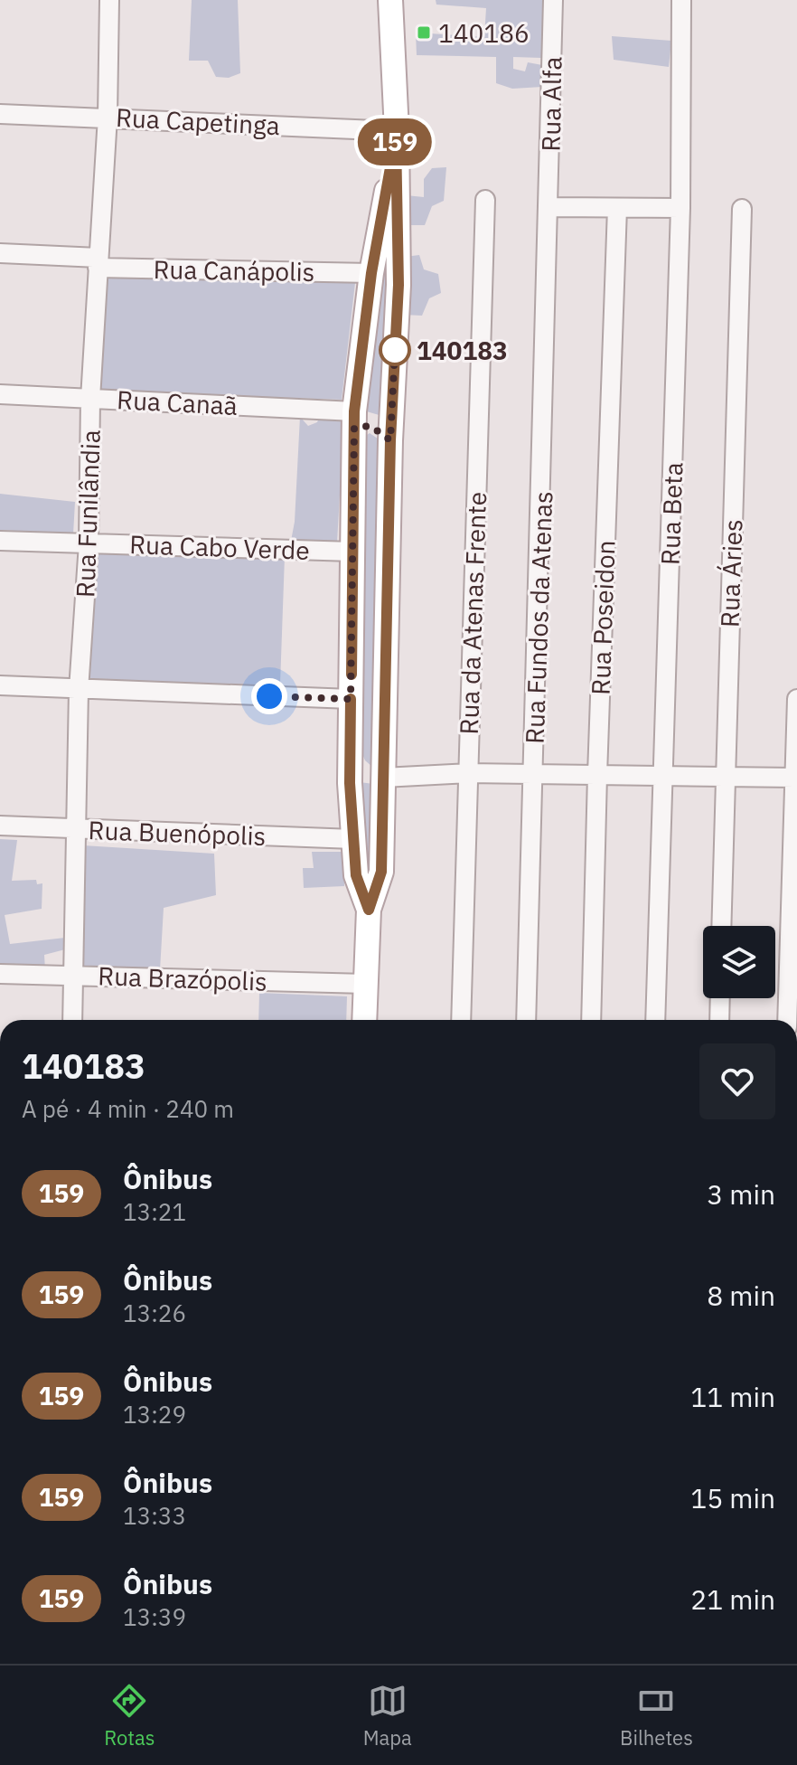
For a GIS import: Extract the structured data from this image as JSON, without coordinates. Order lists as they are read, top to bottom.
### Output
{
  "streets": {
    "street": [
      "Rua Alfa",
      "Rua Capetinga",
      "Rua Canápolis",
      "Rua Canaã",
      "Rua Funilândia",
      "Rua Beta",
      "Rua Cabo Verde",
      "Rua Áries",
      "Rua da Atenas Frente",
      "Rua Fundos da Atenas",
      "Rua Poseidon",
      "Rua Buenópolis",
      "Rua Brazópolis"
    ]
  },
  "crossings": [
    ["Rua Alfa", "Rua Fundos da Atenas"],
    ["Rua Capetinga", "Rua Funilândia"],
    ["Rua Canápolis", "Rua Funilândia"],
    ["Rua Canaã", "Rua Funilândia"],
    ["Rua Funilândia", "Rua Cabo Verde"],
    ["Rua Funilândia", "Rua Buenópolis"],
    ["Rua Funilândia", "Rua Brazópolis"]
  ],
  "places": {
    "transit": ["140186"],
    "other": ["140183"]
  },
  "lines": ["bus line 159"],
  "page": {
    "on_map": "159",
    "heading": ["140183", "A pé · 4 min · 240 m"],
    "list": [
      {
        "mark": "159",
        "name": "Ônibus",
        "note": "13:21",
        "value": "3 min"
      },
      {
        "mark": "159",
        "name": "Ônibus",
        "note": "13:26",
        "value": "8 min"
      },
      {
        "mark": "159",
        "name": "Ônibus",
        "note": "13:29",
        "value": "11 min"
      },
      {
        "mark": "159",
        "name": "Ônibus",
        "note": "13:33",
        "value": "15 min"
      },
      {
        "mark": "159",
        "name": "Ônibus",
        "note": "13:39",
        "value": "21 min"
      }
    ],
    "tabs": ["Rotas", "Mapa", "Bilhetes"]
  }
}
